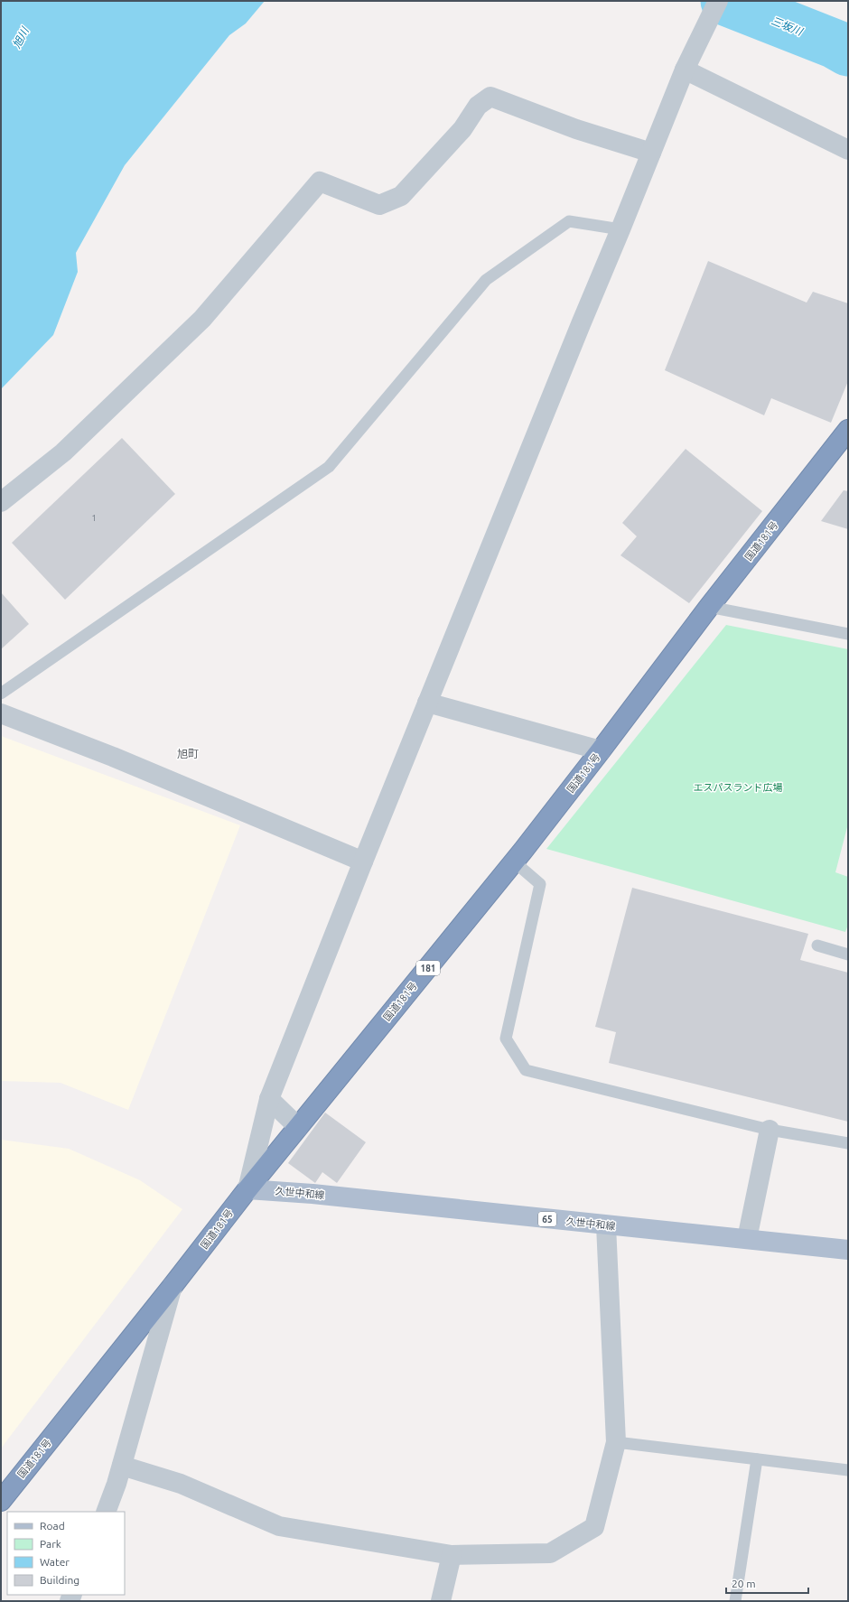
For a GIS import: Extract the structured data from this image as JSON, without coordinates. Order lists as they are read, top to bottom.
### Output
{
  "streets": {
    "highway": ["国道181号", "181"],
    "main road": ["久世中和線", "65"]
  },
  "crossings": [
    ["国道181号", "久世中和線"]
  ],
  "districts": ["旭町"],
  "water": ["三坂川", "旭川"],
  "parks": ["エスパスランド広場"],
  "house_numbers": ["1"],
  "legend": [
    "Road",
    "Park",
    "Water",
    "Building"
  ],
  "scale_bar": "20 m"
}
